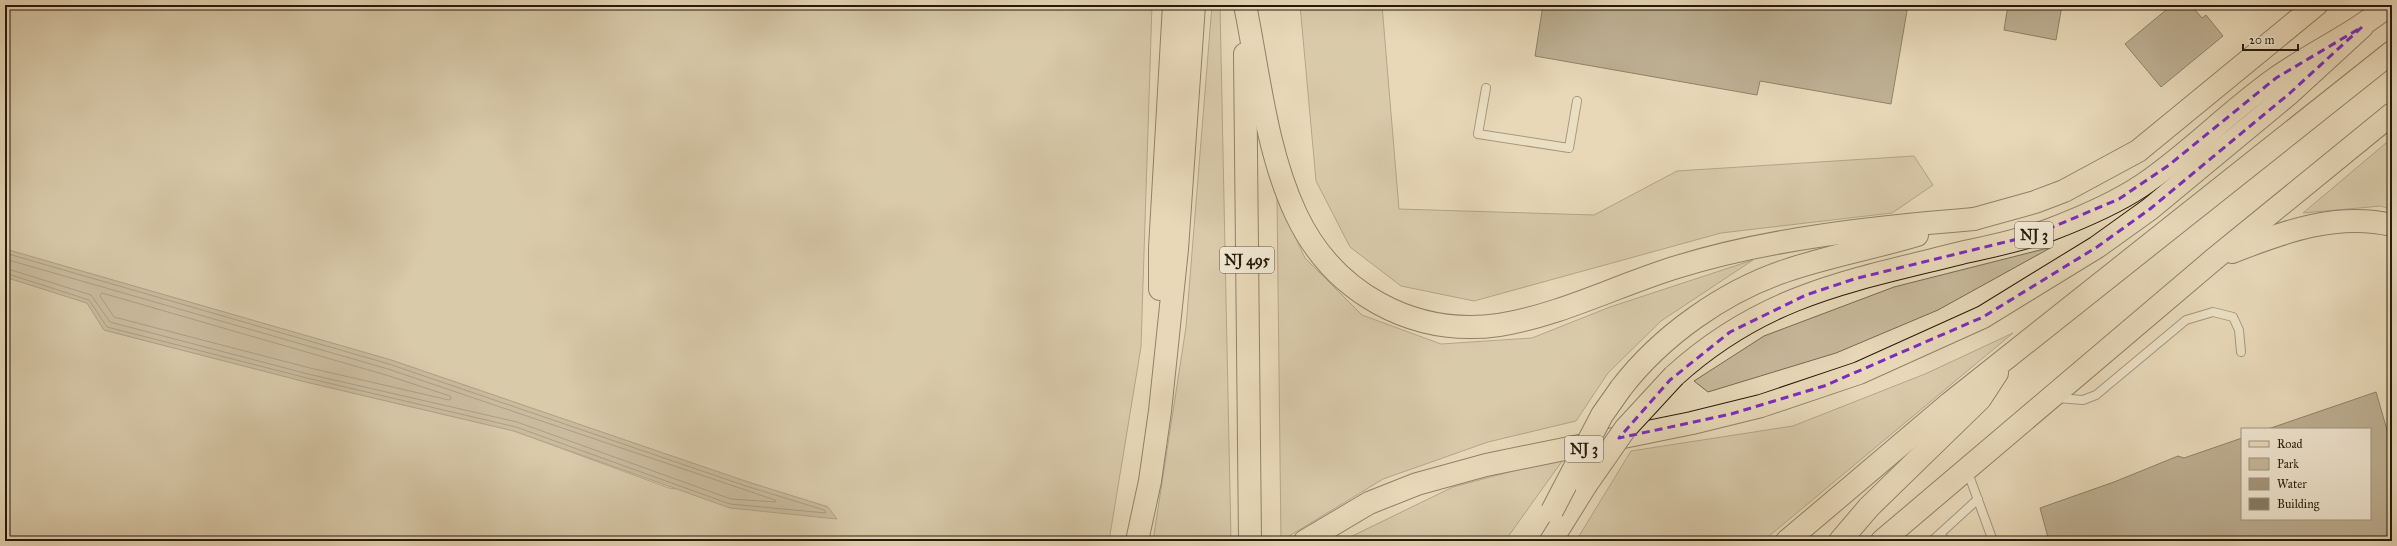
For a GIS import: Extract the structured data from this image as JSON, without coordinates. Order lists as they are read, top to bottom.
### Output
{
  "streets": {
    "main road": ["NJ 3", "NJ 495"]
  },
  "legend": [
    "Road",
    "Park",
    "Water",
    "Building"
  ],
  "scale_bar": "20 m"
}
